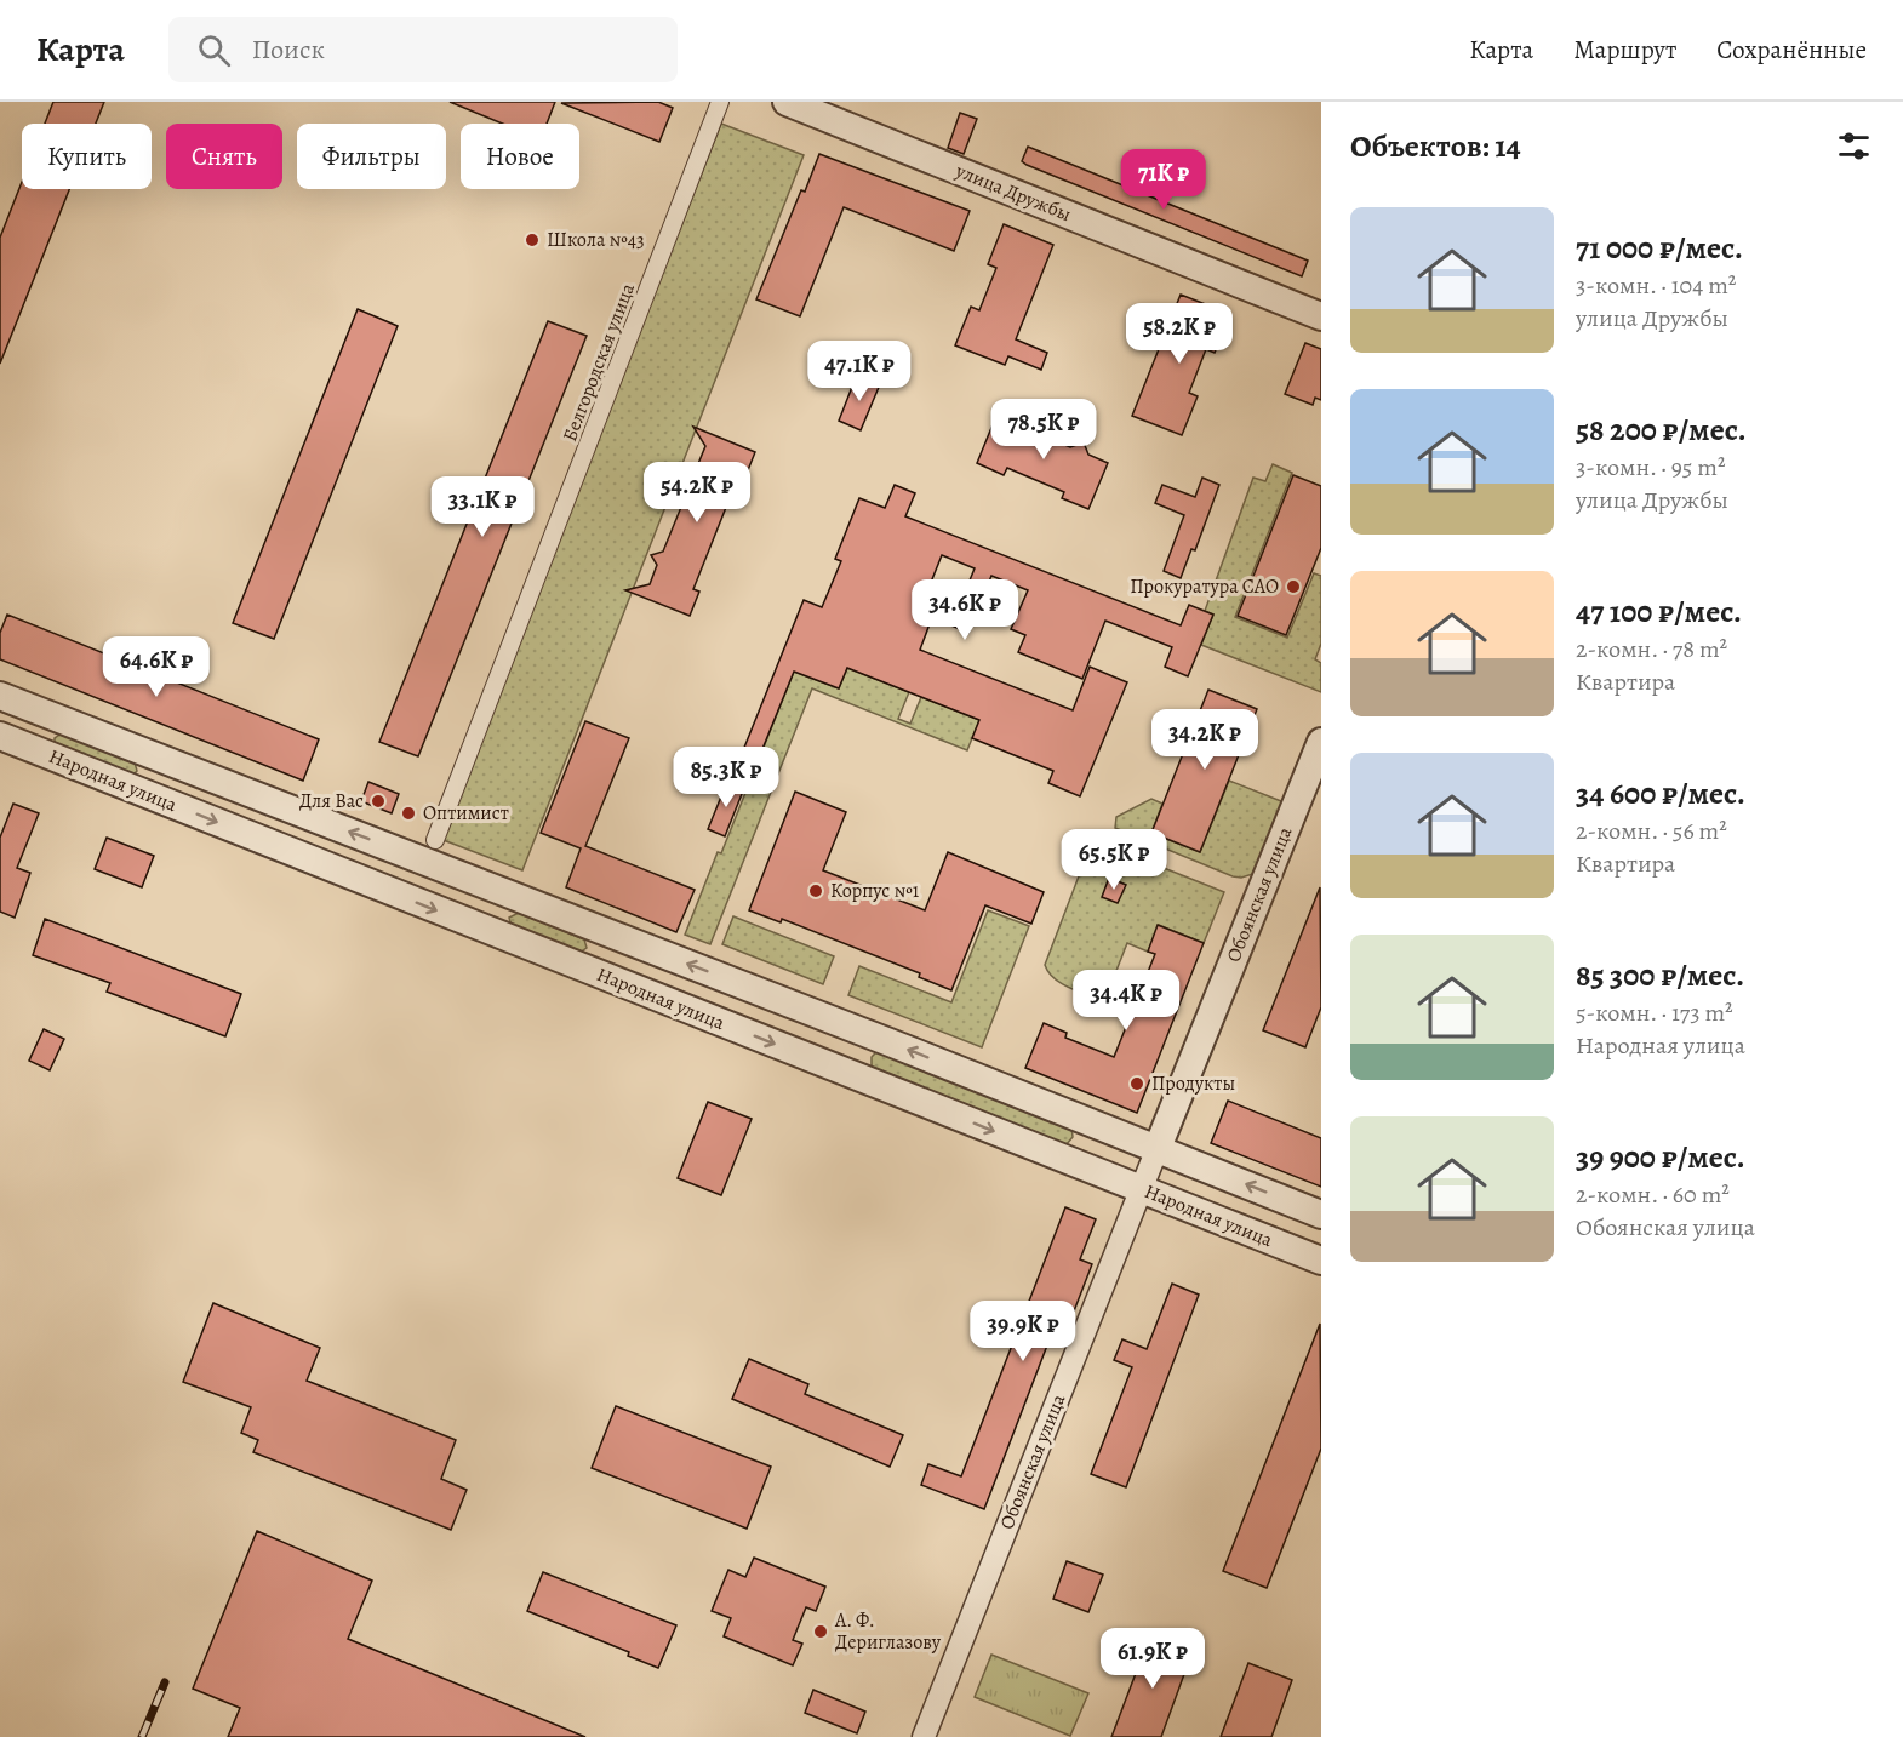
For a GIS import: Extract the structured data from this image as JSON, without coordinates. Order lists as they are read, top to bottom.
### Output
{
  "streets": {
    "street": [
      "улица Дружбы",
      "Белгородская улица",
      "Народная улица",
      "Обоянская улица"
    ]
  },
  "crossings": [
    ["Народная улица", "Обоянская улица"]
  ],
  "places": [
    "Школа №43",
    "Прокуратура САО",
    "Для Вас",
    "Оптимист",
    "Корпус №1",
    "Продукты",
    "А. Ф. Дериглазову"
  ],
  "page": {
    "header": "Карта",
    "search": "Поиск",
    "nav": ["Карта", "Маршрут", "Сохранённые"],
    "heading": "Объектов: 14",
    "chip": [
      "Купить",
      "Снять",
      "Фильтры",
      "Новое"
    ],
    "price": [
      "71K ₽",
      "58.2K ₽",
      "47.1K ₽",
      "78.5K ₽",
      "54.2K ₽",
      "33.1K ₽",
      "34.6K ₽",
      "64.6K ₽",
      "34.2K ₽",
      "85.3K ₽",
      "65.5K ₽",
      "34.4K ₽",
      "39.9K ₽",
      "61.9K ₽"
    ],
    "list": [
      {
        "name": "71 000 ₽/мес.",
        "note": "3-комн. · 104 m² · улица Дружбы"
      },
      {
        "name": "58 200 ₽/мес.",
        "note": "3-комн. · 95 m² · улица Дружбы"
      },
      {
        "name": "47 100 ₽/мес.",
        "note": "2-комн. · 78 m² · Квартира"
      },
      {
        "name": "34 600 ₽/мес.",
        "note": "2-комн. · 56 m² · Квартира"
      },
      {
        "name": "85 300 ₽/мес.",
        "note": "5-комн. · 173 m² · Народная улица"
      },
      {
        "name": "39 900 ₽/мес.",
        "note": "2-комн. · 60 m² · Обоянская улица"
      }
    ]
  }
}
